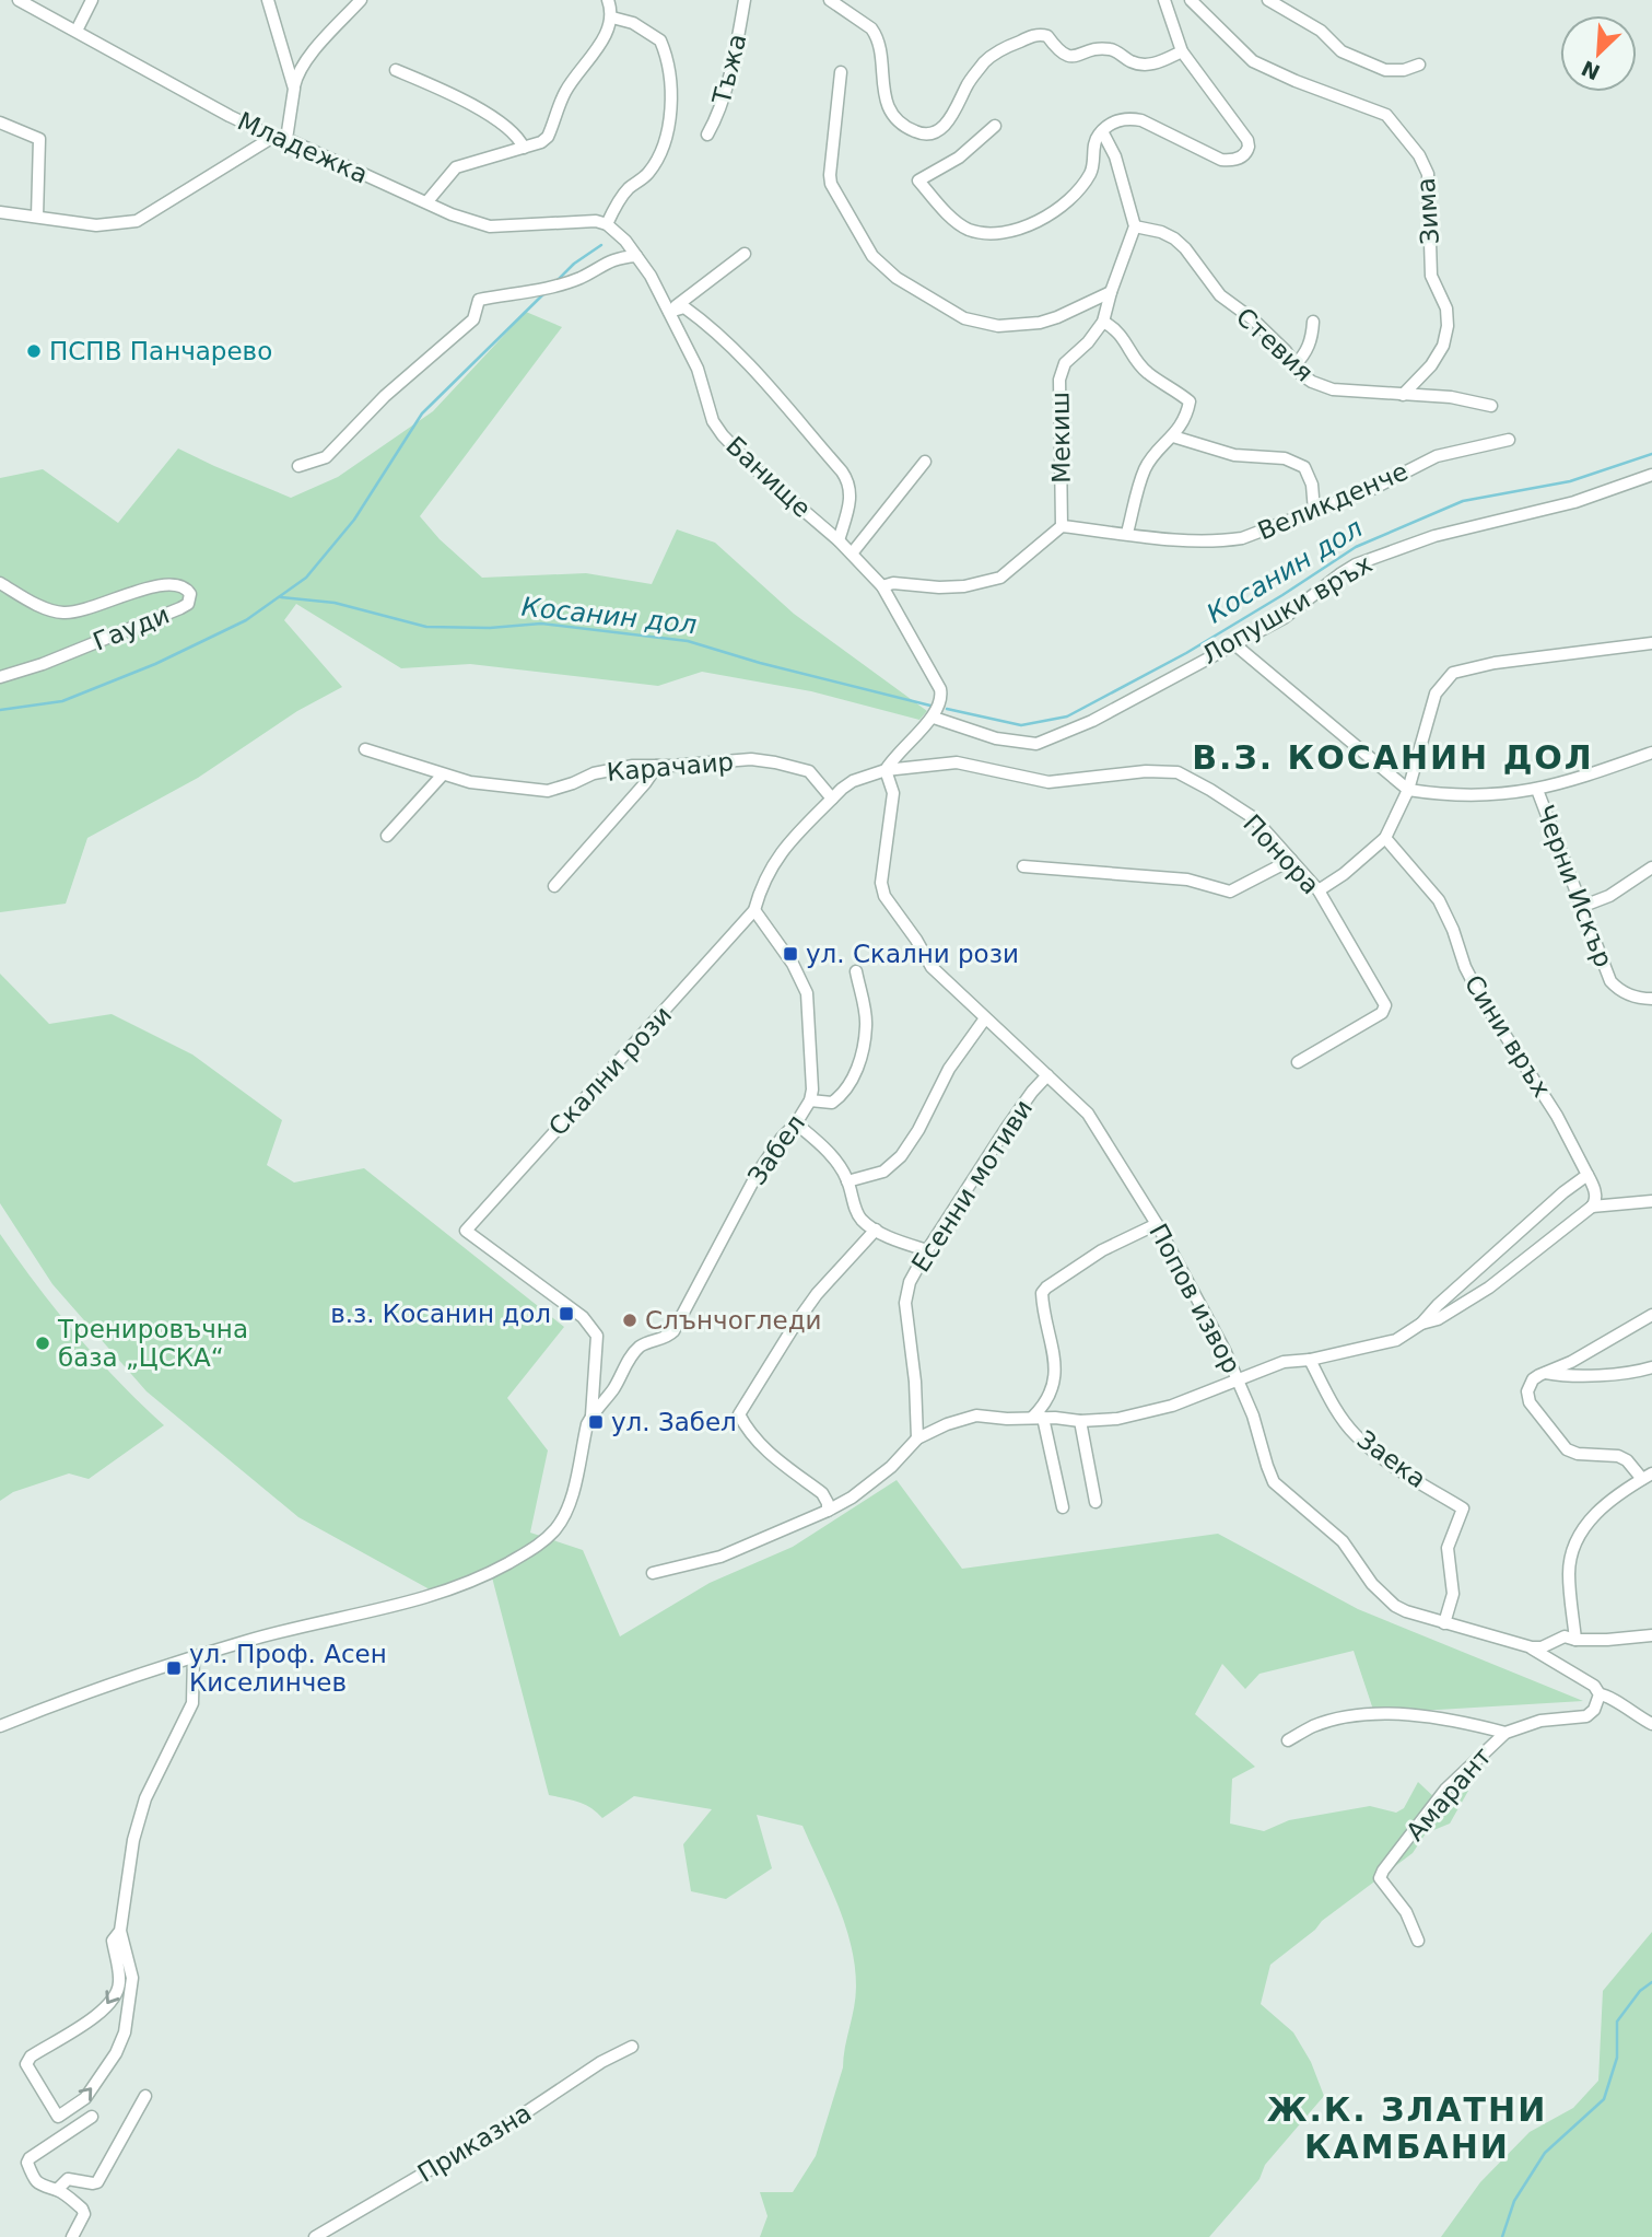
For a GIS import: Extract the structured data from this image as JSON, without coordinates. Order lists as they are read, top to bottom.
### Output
{
  "streets": {
    "street": [
      "Тъжа",
      "Младежка",
      "Зима",
      "Стевия",
      "Мекиш",
      "Банище",
      "Великденче",
      "Лопушки връх",
      "Гауди",
      "Карачаир",
      "Понора",
      "Черни Искър",
      "Сини връх",
      "Скални рози",
      "Забел",
      "Есенни мотиви",
      "Попов извор",
      "Заека",
      "Амарант",
      "Приказна"
    ]
  },
  "crossings": [
    ["Младежка", "Банище"],
    ["Зима", "Стевия"],
    ["Стевия", "Мекиш"],
    ["Мекиш", "Великденче"],
    ["Банище", "Лопушки връх"],
    ["Понора", "Попов извор"],
    ["Скални рози", "Забел"],
    ["Есенни мотиви", "Попов извор"],
    ["Попов извор", "Заека"]
  ],
  "districts": ["В.З. КОСАНИН ДОЛ", "Ж.К. ЗЛАТНИ КАМБАНИ"],
  "water": ["Косанин дол"],
  "places": {
    "other": ["ПСПВ Панчарево", "Слънчогледи", "Тренировъчна база „ЦСКА“"],
    "transit": [
      "ул. Скални рози",
      "в.з. Косанин дол",
      "ул. Забел",
      "ул. Проф. Асен Киселинчев"
    ]
  },
  "north": "bottom left"
}
